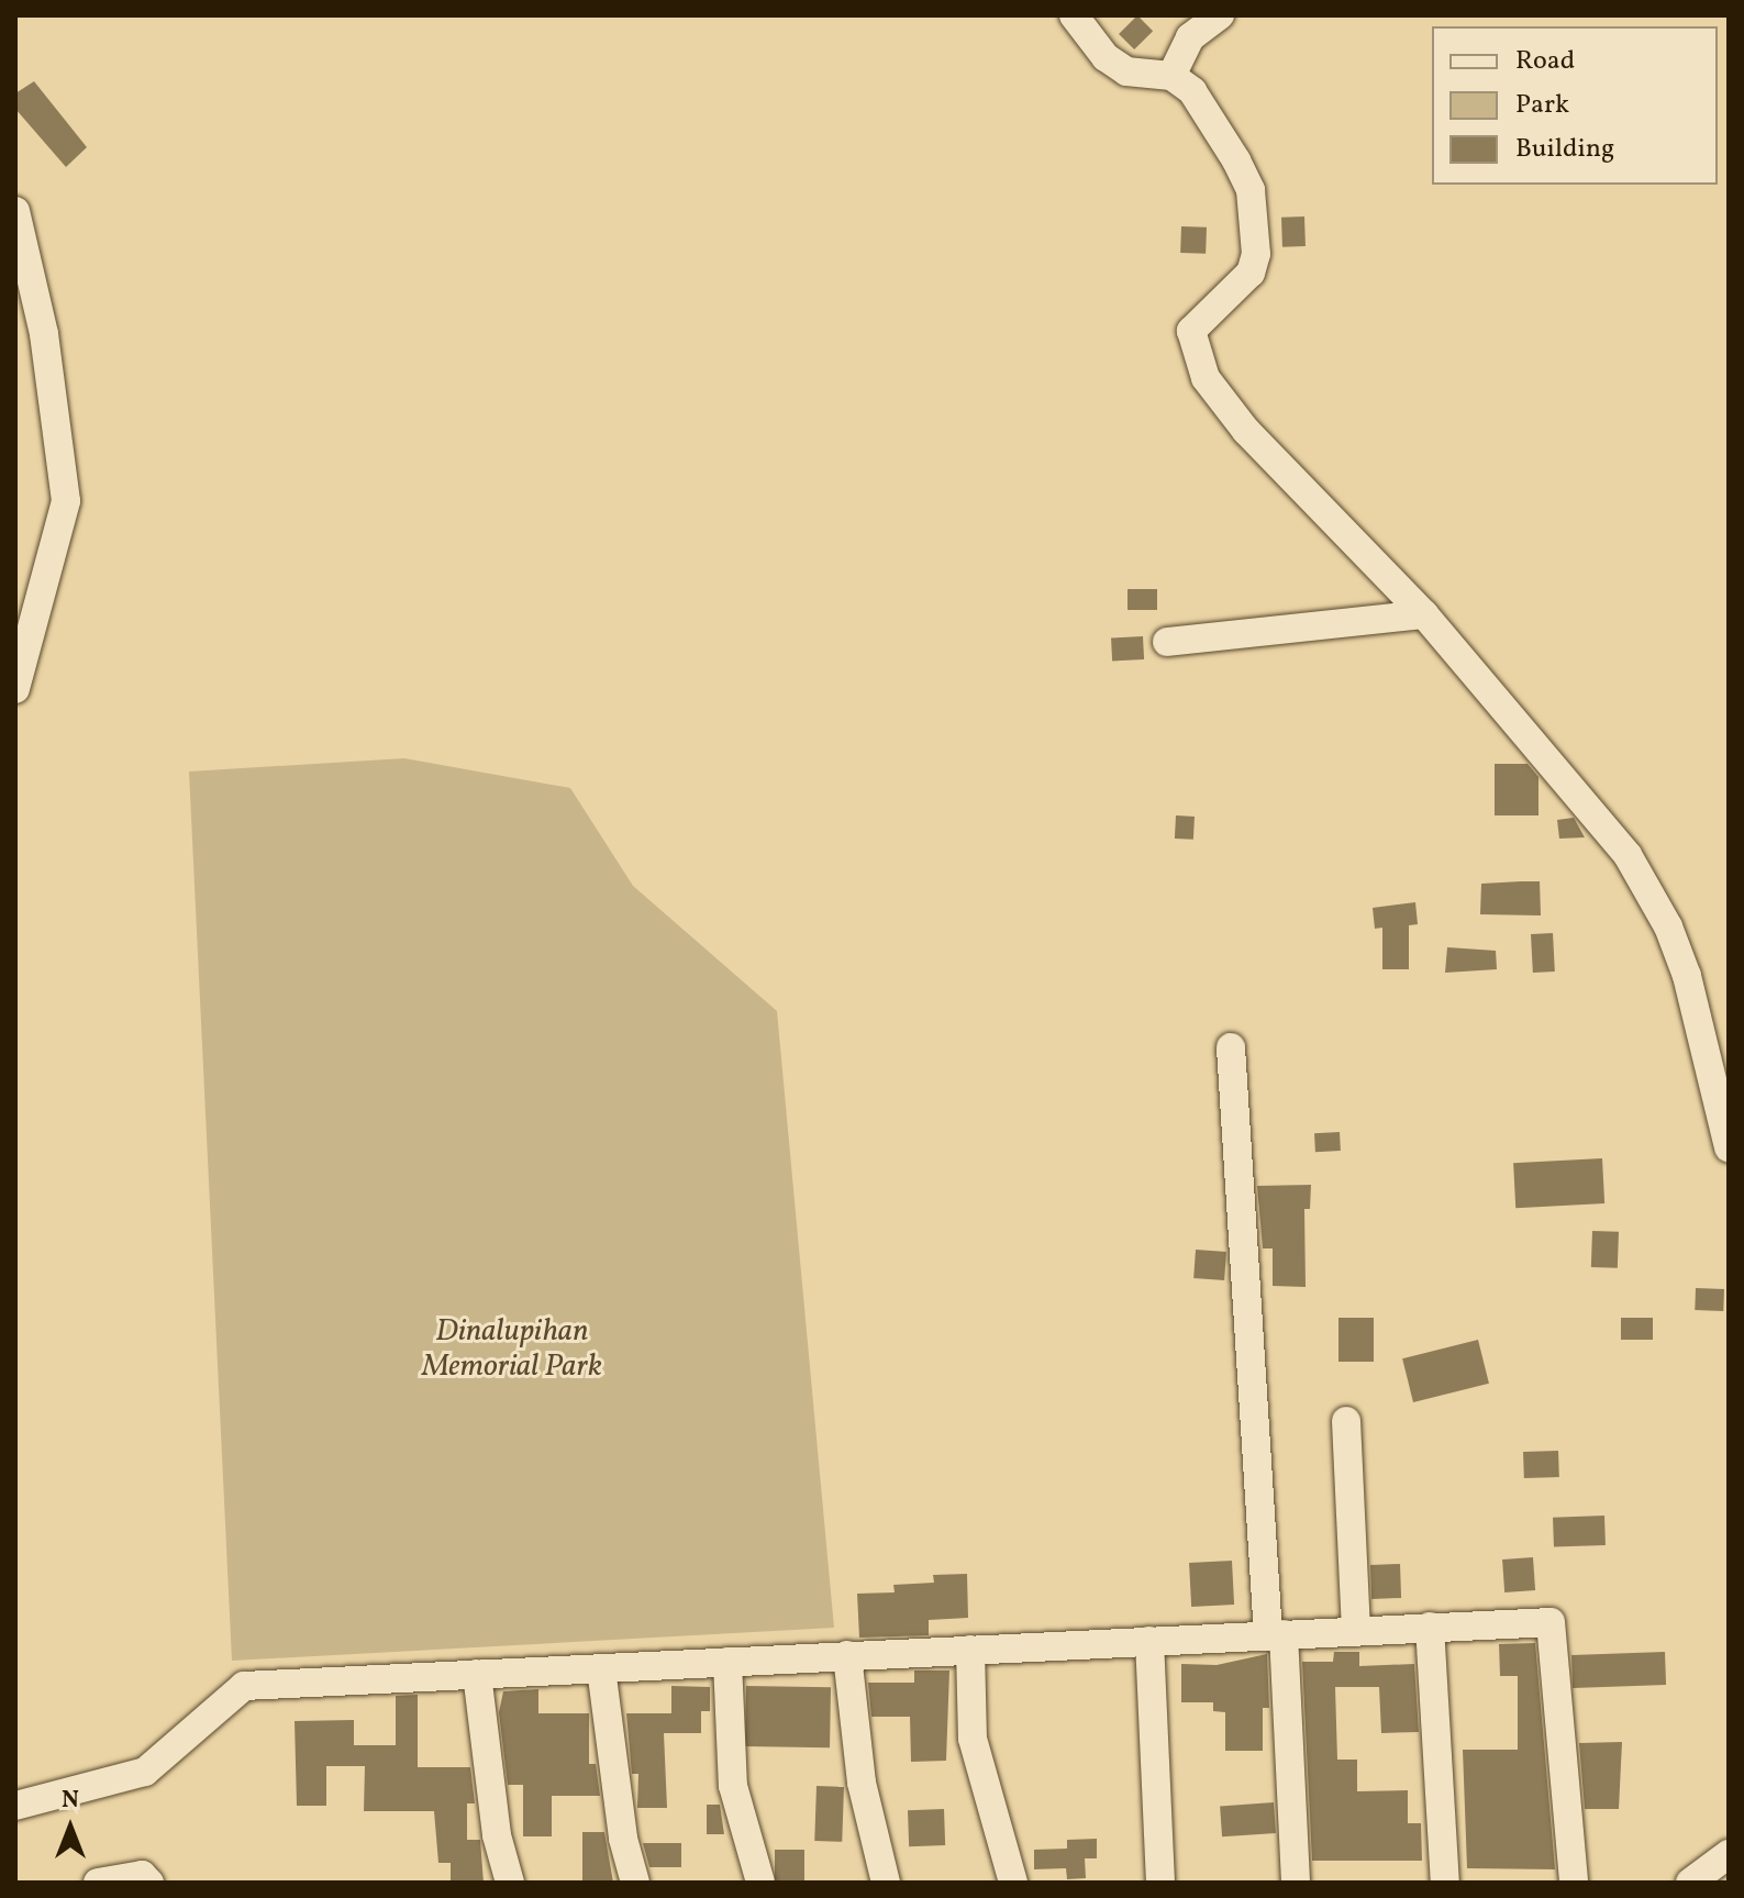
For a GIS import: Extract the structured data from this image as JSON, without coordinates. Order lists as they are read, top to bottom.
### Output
{
  "parks": ["Dinalupihan Memorial Park"],
  "legend": ["Road", "Park", "Building"],
  "north": "top"
}
